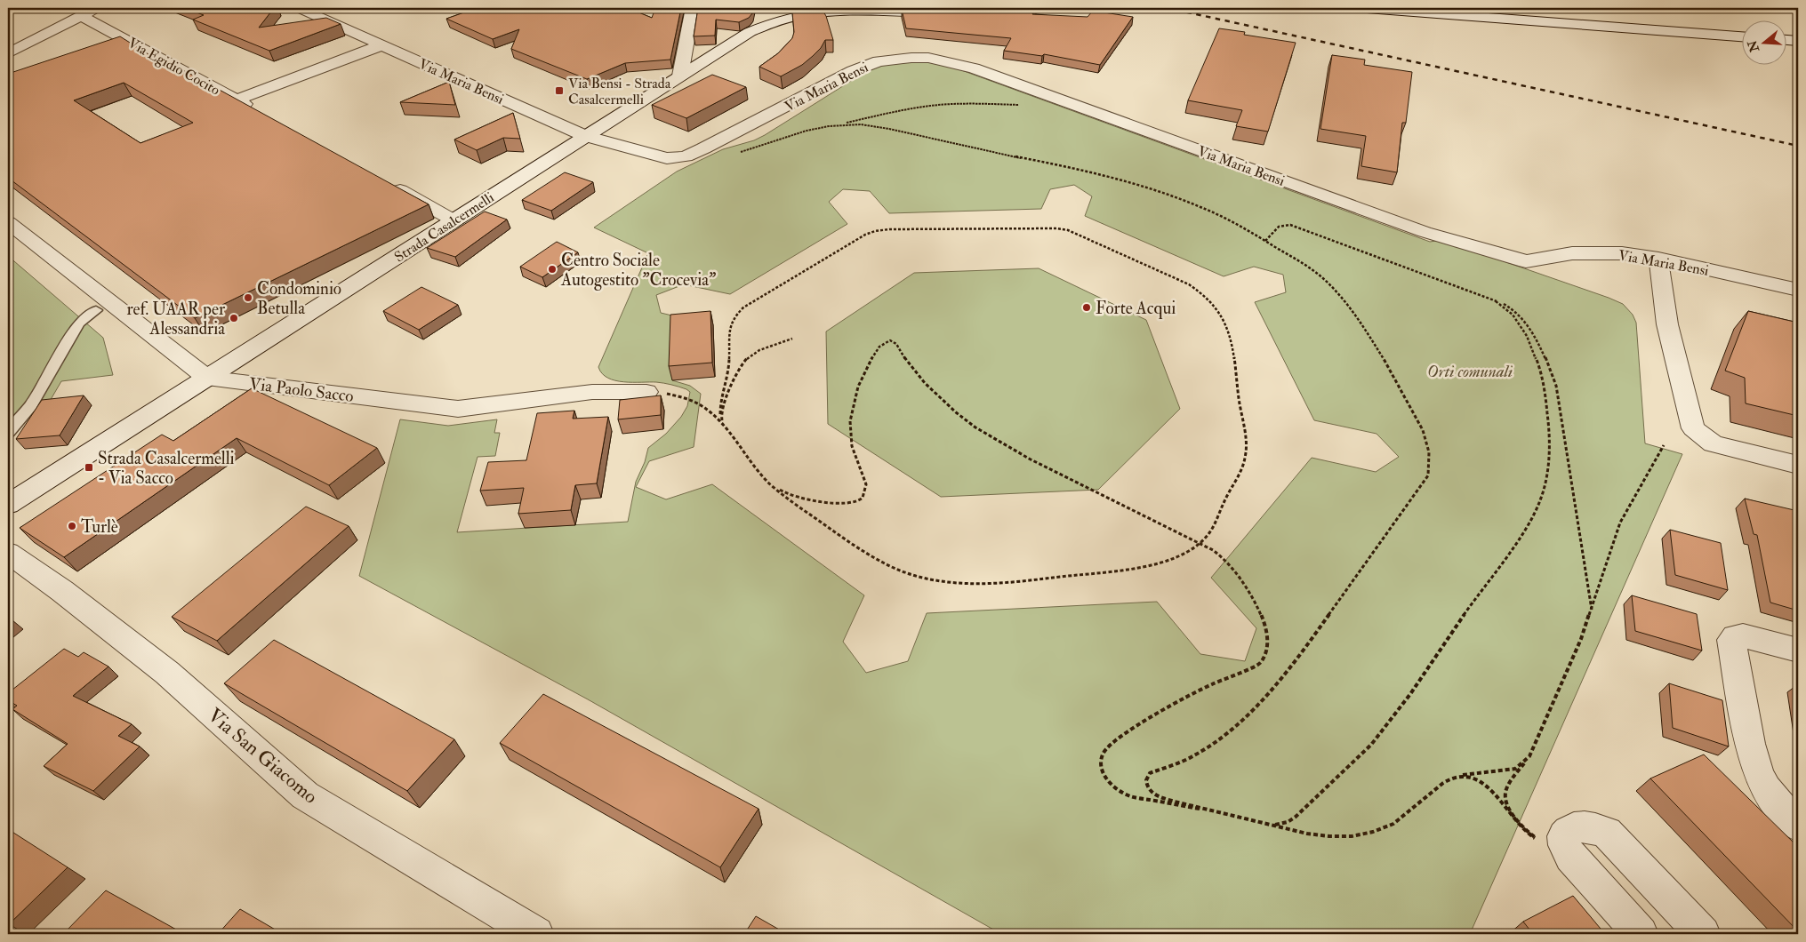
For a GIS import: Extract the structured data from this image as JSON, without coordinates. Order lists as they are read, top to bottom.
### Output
{
  "streets": {
    "street": [
      "Via Egidio Cocito",
      "Via Maria Bensi",
      "Strada Casalcermelli",
      "Via Paolo Sacco",
      "Via San Giacomo"
    ]
  },
  "crossings": [
    ["Via Maria Bensi", "Strada Casalcermelli"],
    ["Strada Casalcermelli", "Via Paolo Sacco"]
  ],
  "parks": ["Orti comunali"],
  "places": {
    "transit": ["Via Bensi - Strada Casalcermelli", "Strada Casalcermelli - Via Sacco"],
    "other": [
      "Centro Sociale Autogestito \"Crocevia\"",
      "Condominio Betulla",
      "Forte Acqui",
      "ref. UAAR per Alessandria",
      "Turlè"
    ]
  },
  "north": "left"
}
